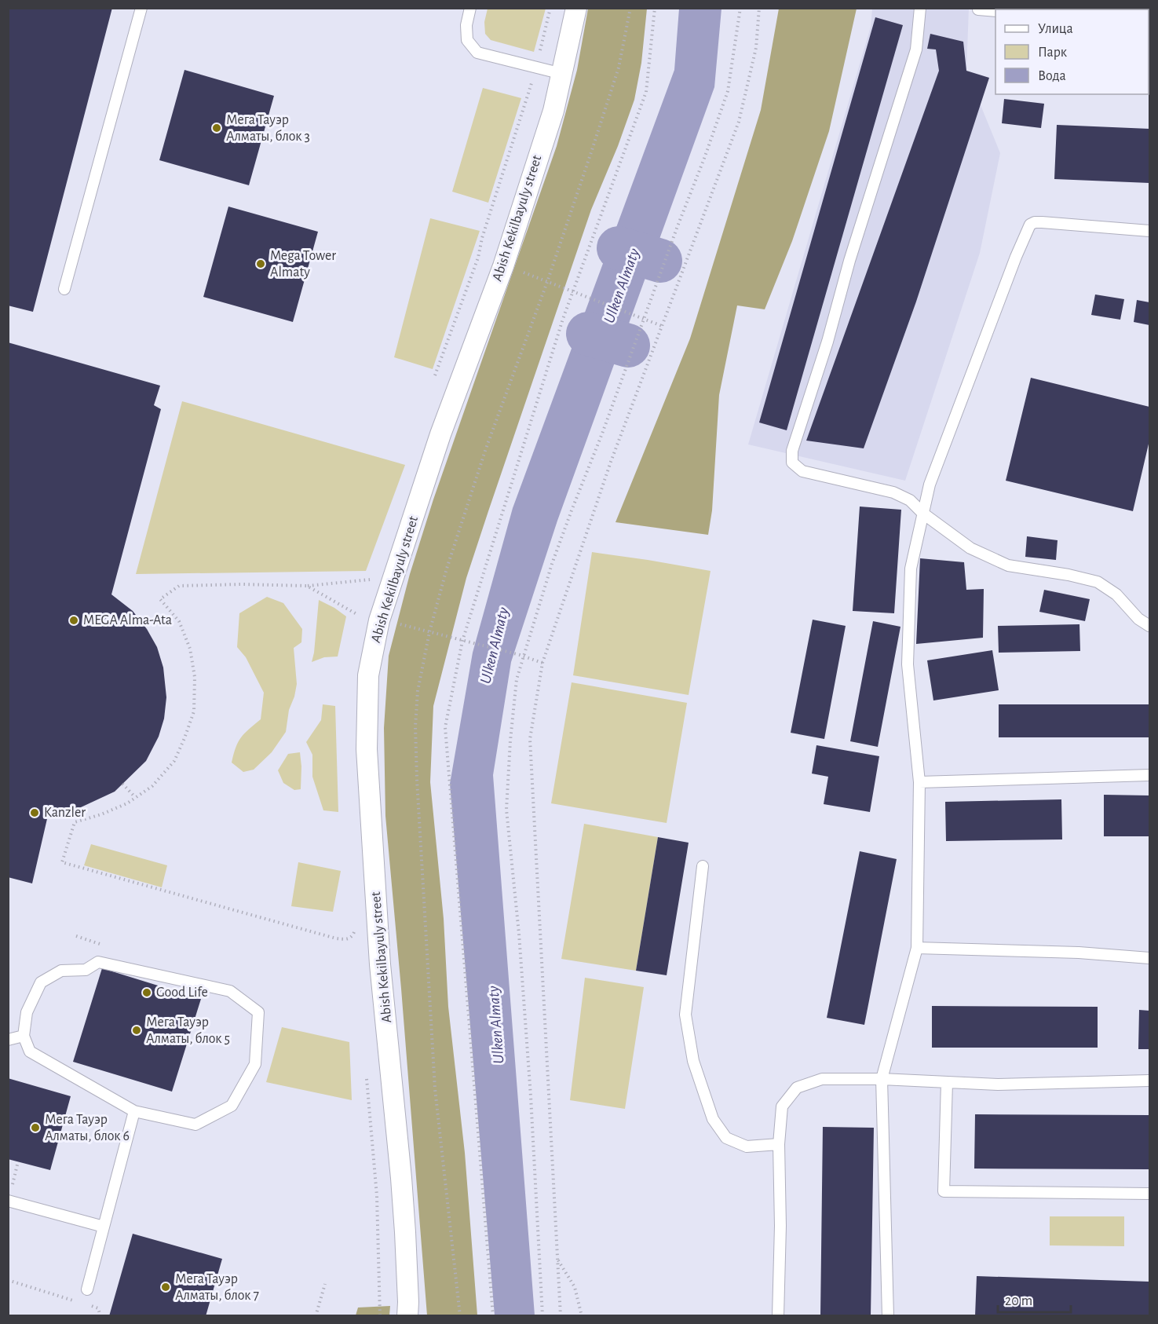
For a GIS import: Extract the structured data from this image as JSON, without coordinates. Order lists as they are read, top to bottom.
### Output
{
  "streets": {
    "street": ["Abish Kekilbayuly street"]
  },
  "water": ["Ulken Almaty"],
  "places": [
    "Мега Тауэр Алматы, блок 3",
    "Mega Tower Almaty",
    "MEGA Alma-Ata",
    "Kanzler",
    "Good Life",
    "Мега Тауэр Алматы, блок 5",
    "Мега Тауэр Алматы, блок 6",
    "Мега Тауэр Алматы, блок 7"
  ],
  "legend": ["Улица", "Парк", "Вода"],
  "scale_bar": "20 m"
}
